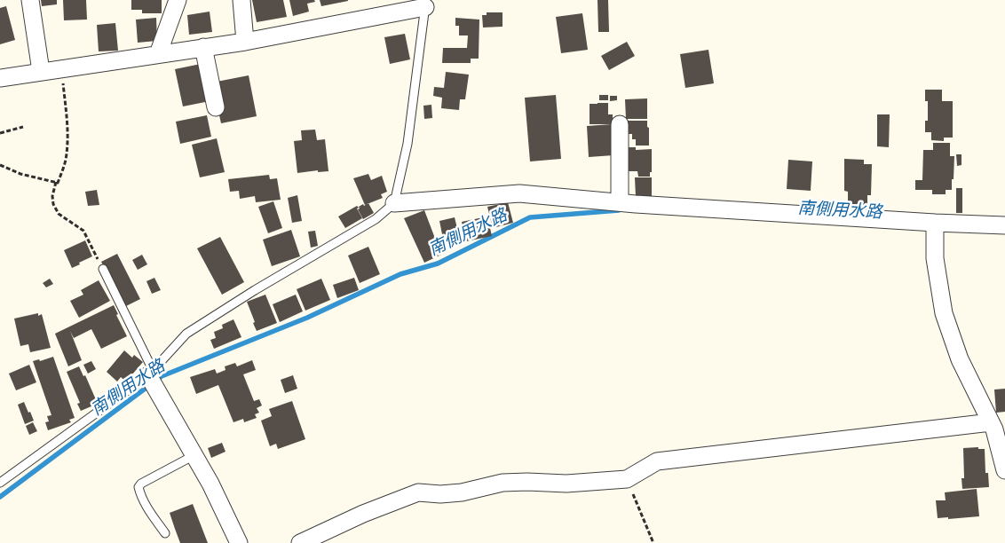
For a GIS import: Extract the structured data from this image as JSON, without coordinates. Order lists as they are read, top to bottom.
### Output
{
  "water": ["南側用水路"]
}
